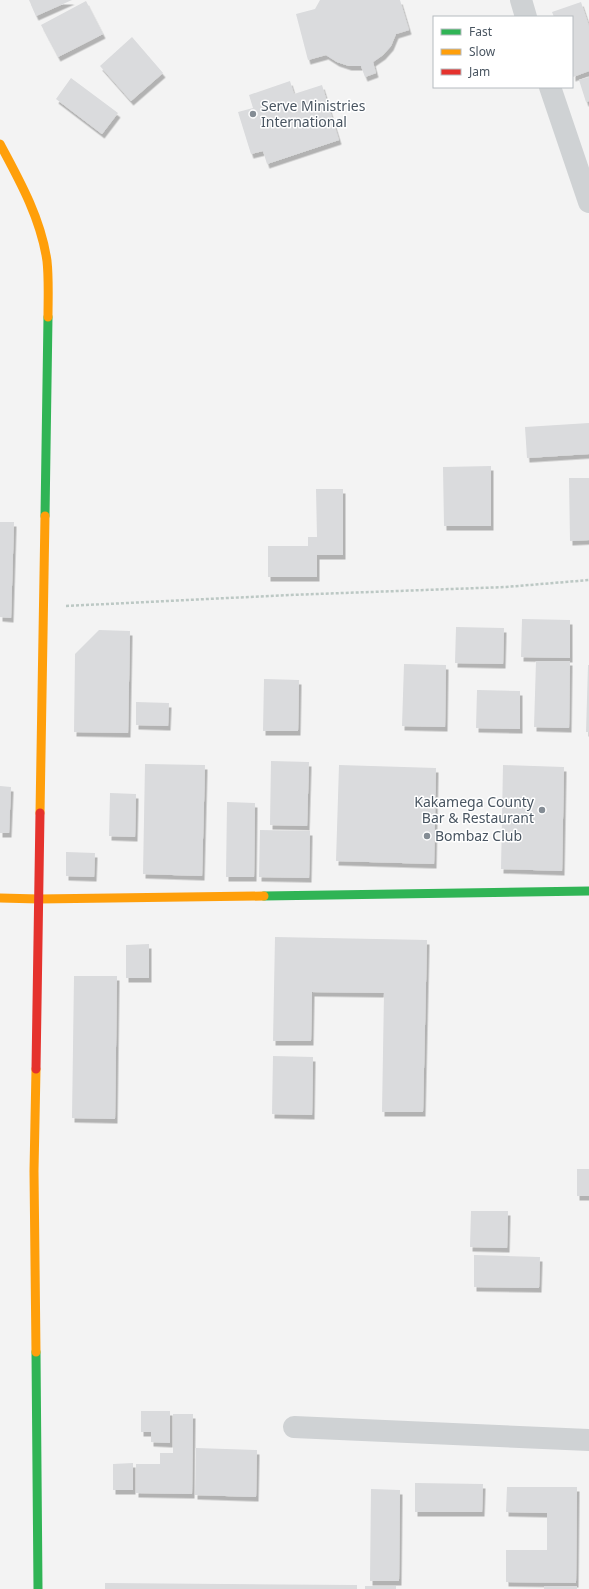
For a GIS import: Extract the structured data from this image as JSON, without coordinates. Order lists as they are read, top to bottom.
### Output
{
  "places": ["Serve Ministries International", "Kakamega County Bar & Restaurant", "Bombaz Club"],
  "legend": ["Fast", "Slow", "Jam"]
}
